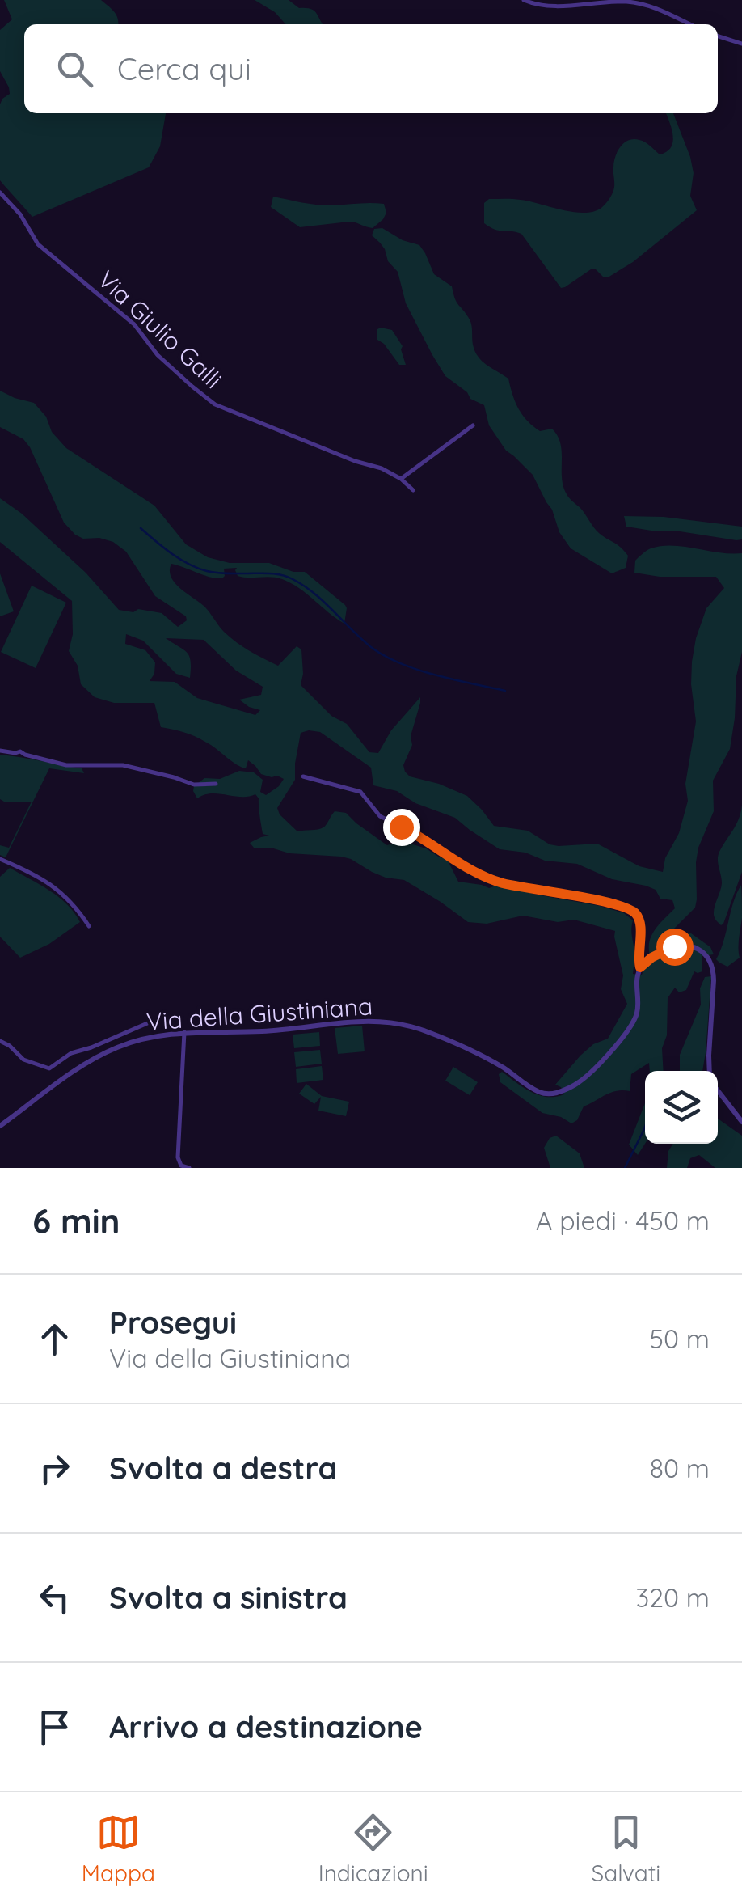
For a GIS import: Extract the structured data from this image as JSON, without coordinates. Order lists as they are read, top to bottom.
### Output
{
  "streets": {
    "street": ["Via Giulio Galli", "Via della Giustiniana"]
  },
  "page": {
    "search": "Cerca qui",
    "heading": ["6 min", "A piedi · 450 m"],
    "list": [
      ["Prosegui", "Via della Giustiniana", "50 m"],
      ["Svolta a destra", "80 m"],
      ["Svolta a sinistra", "320 m"],
      "Arrivo a destinazione"
    ],
    "nav": ["Mappa", "Indicazioni", "Salvati"]
  }
}
